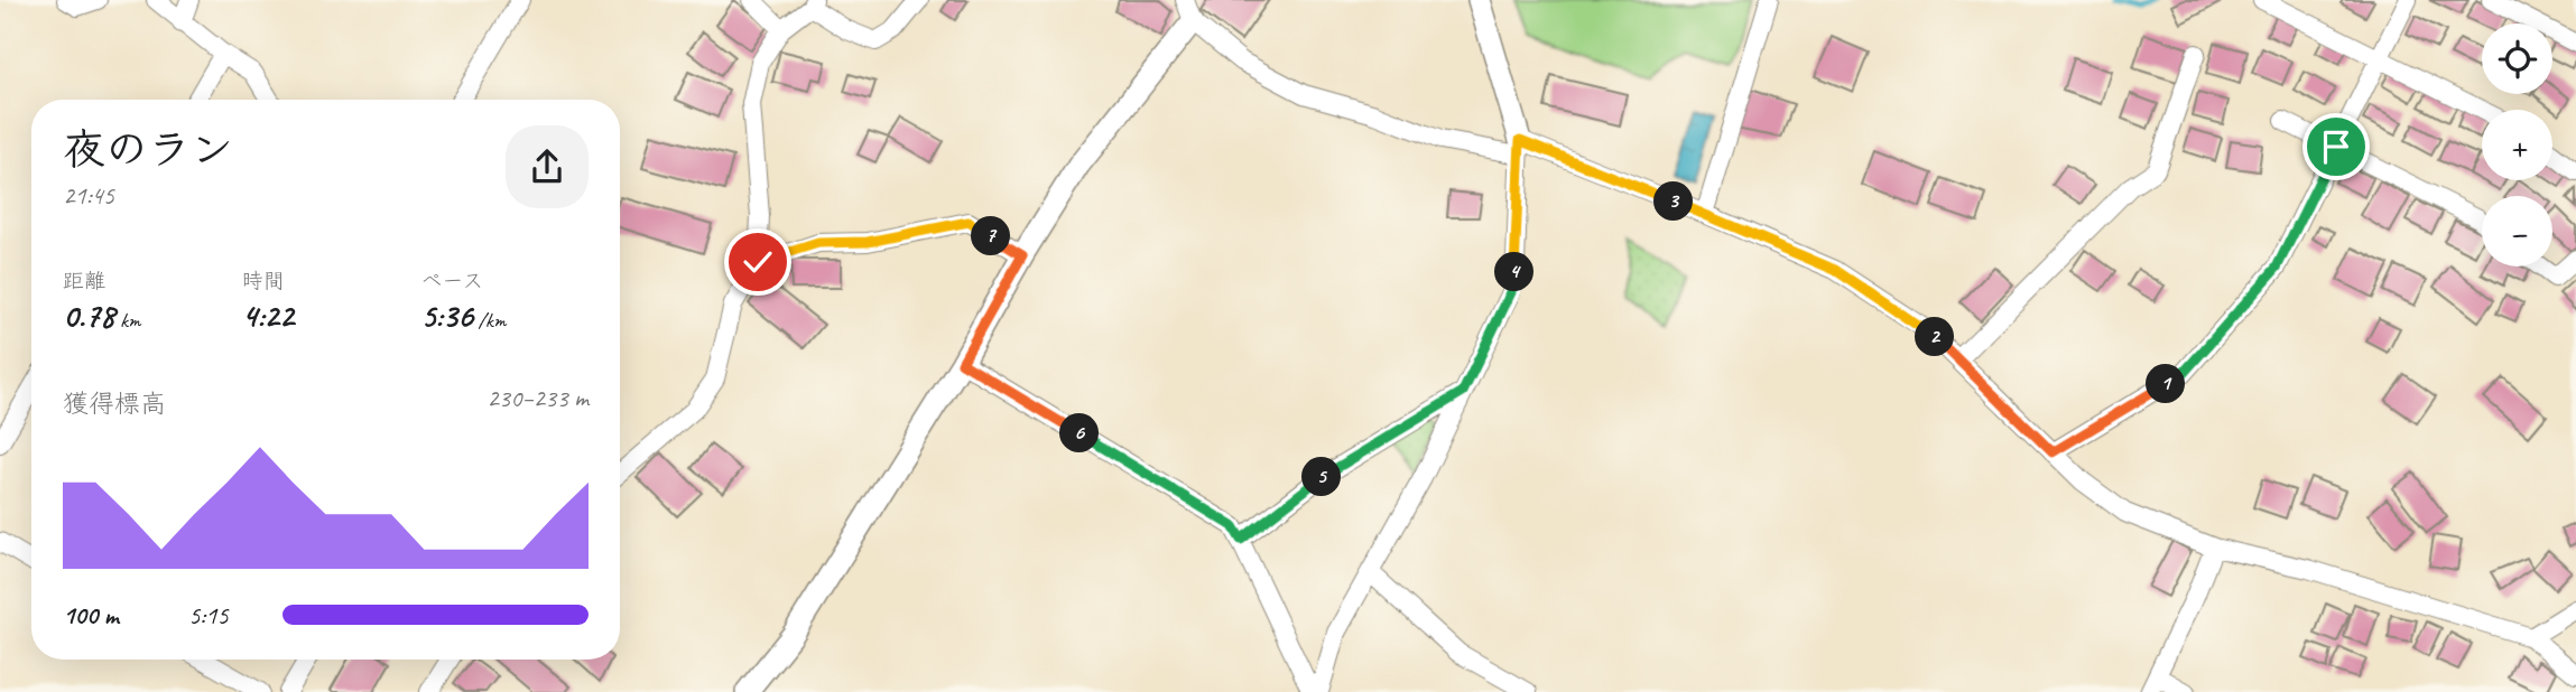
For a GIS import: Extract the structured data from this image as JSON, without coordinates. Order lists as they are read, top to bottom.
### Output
{
  "page": {
    "map_buttons": ["+", "−"],
    "heading": ["夜のラン", "21:45"],
    "pins": [
      "3",
      "7",
      "4",
      "2",
      "1",
      "6",
      "5"
    ],
    "stats": [
      ["距離", "0.78 km"],
      ["時間", "4:22"],
      ["ペース", "5:36 /km"]
    ],
    "chart": ["獲得標高", "230–233 m"],
    "list": [
      {
        "name": "100 m",
        "note": "5:15"
      }
    ]
  }
}
